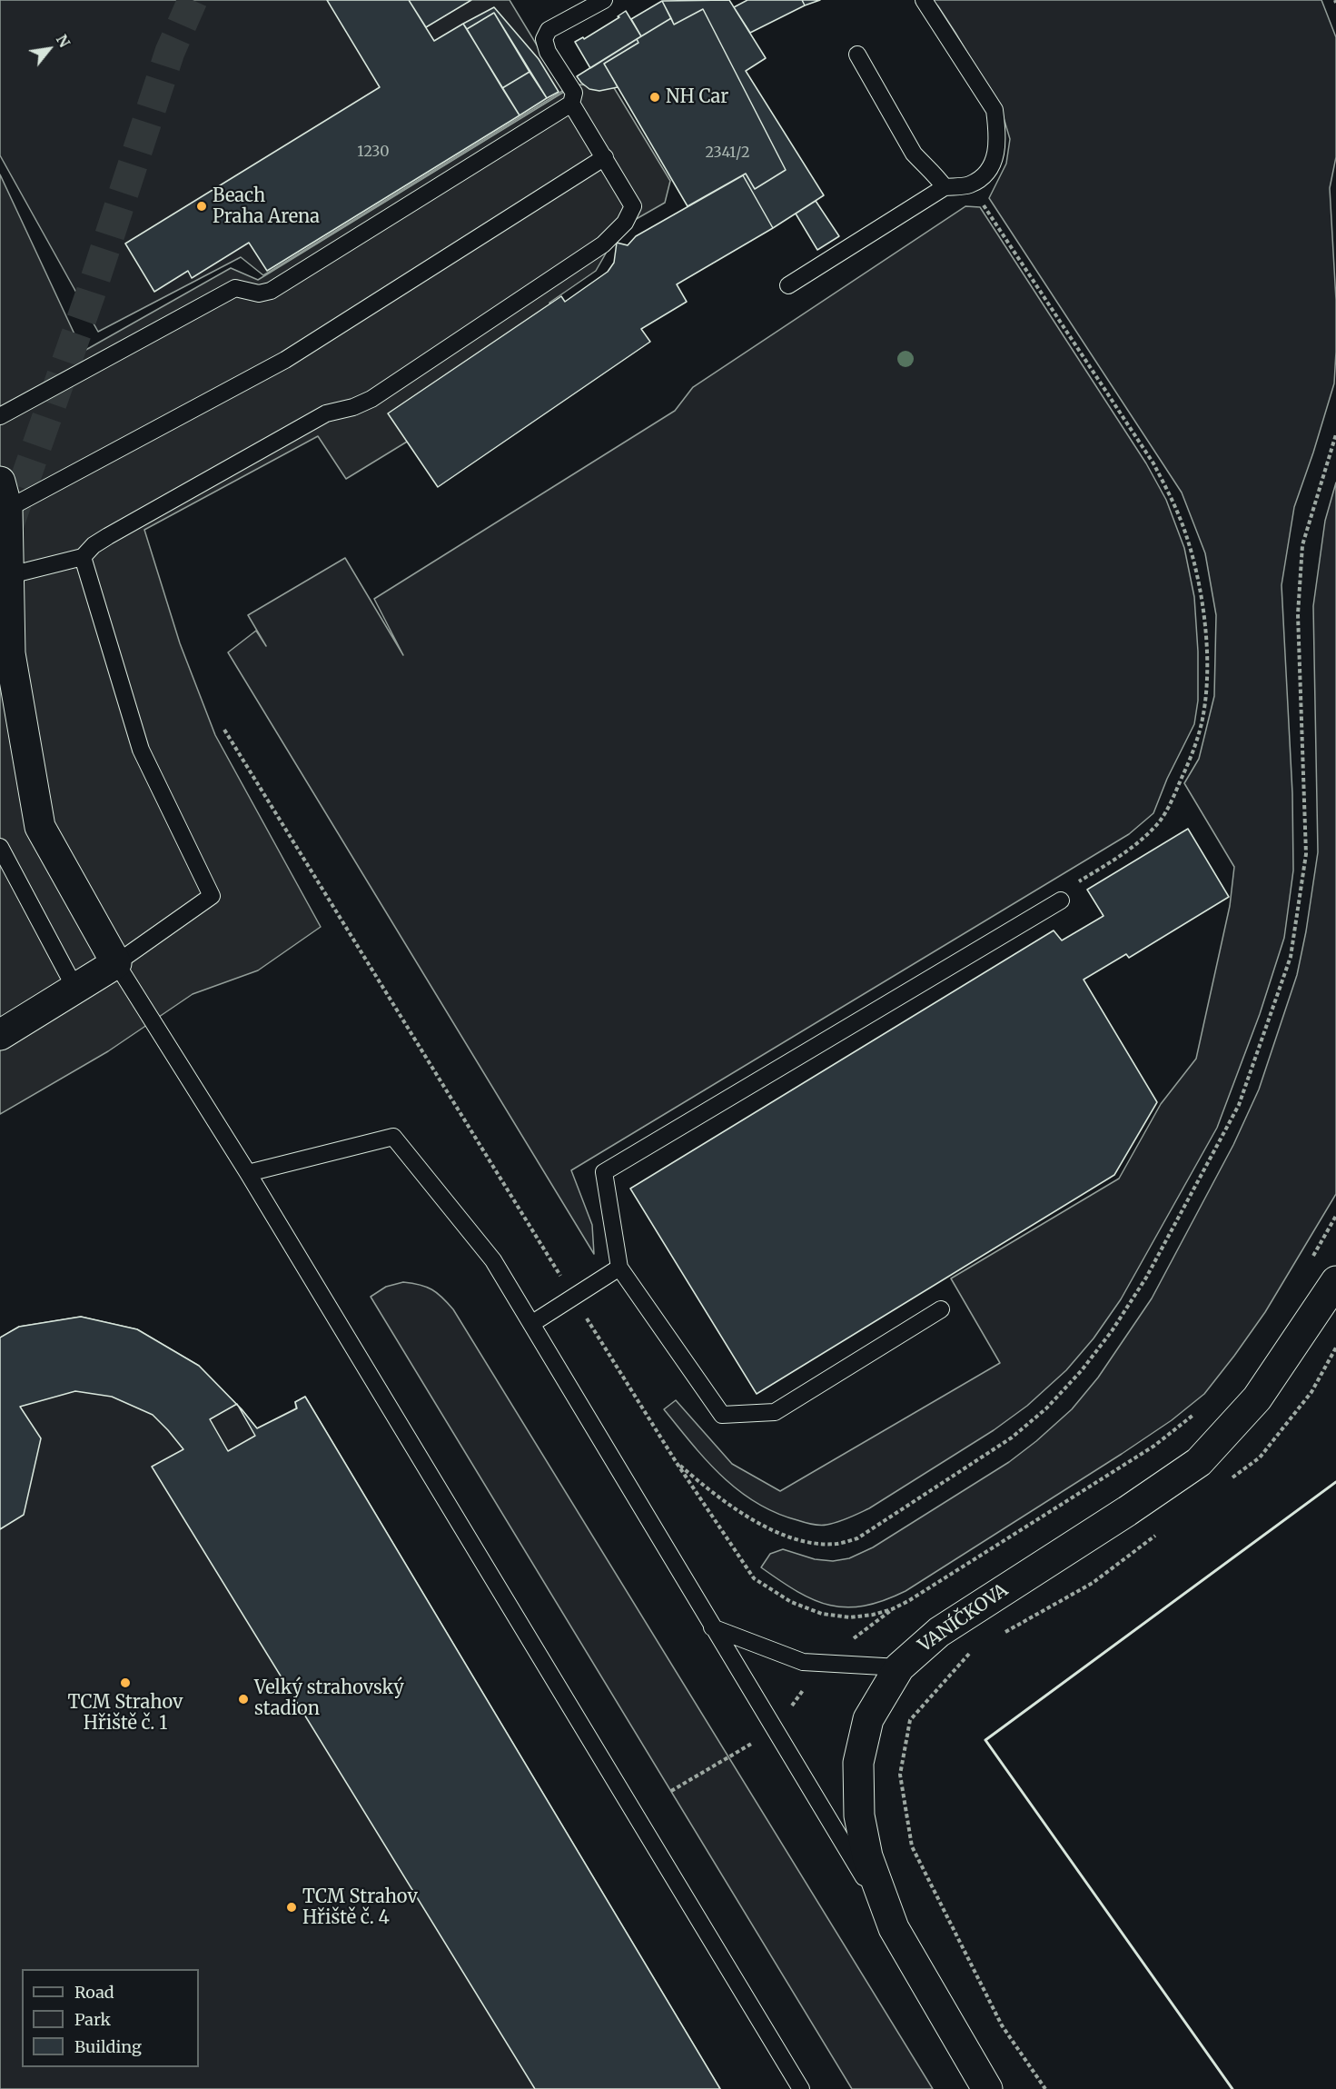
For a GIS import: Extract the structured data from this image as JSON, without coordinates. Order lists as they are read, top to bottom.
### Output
{
  "streets": {
    "main road": ["VANÍČKOVA"]
  },
  "places": [
    "NH Car",
    "Beach Praha Arena",
    "TCM Strahov Hřiště č. 1",
    "Velký strahovský stadion",
    "TCM Strahov Hřiště č. 4"
  ],
  "house_numbers": ["1230", "2341/2"],
  "legend": ["Road", "Park", "Building"],
  "north": "top right"
}
